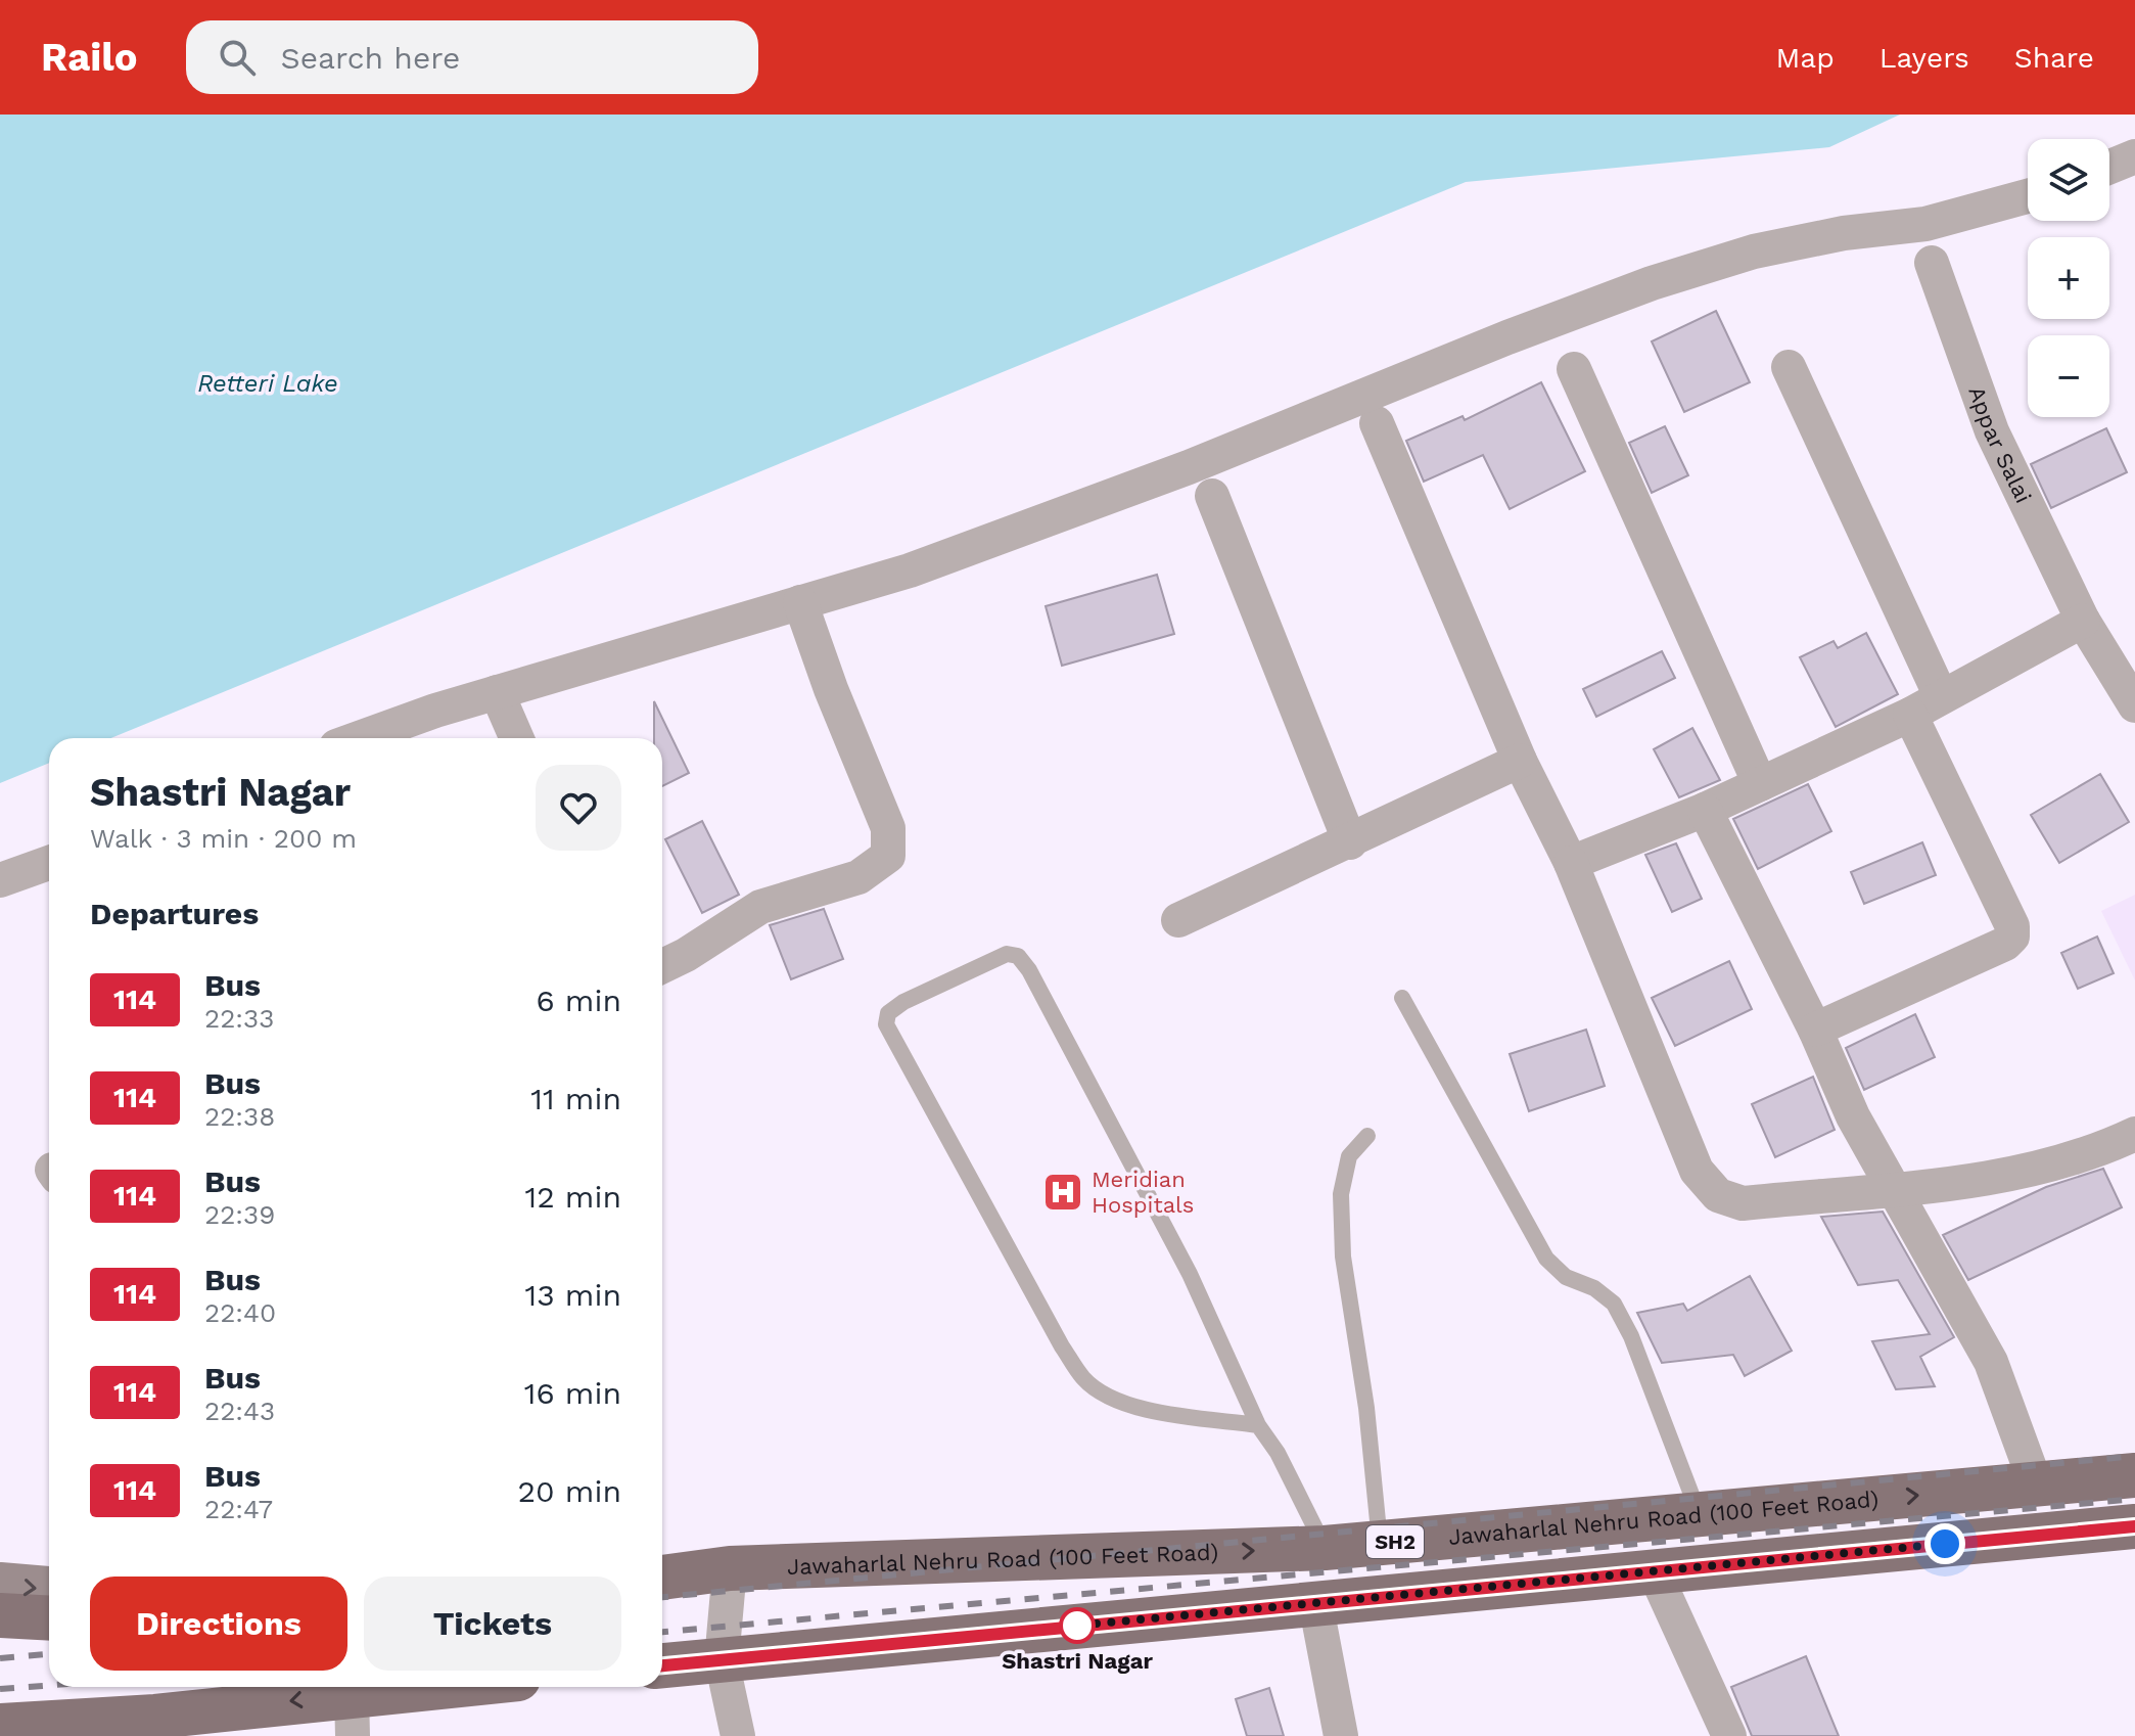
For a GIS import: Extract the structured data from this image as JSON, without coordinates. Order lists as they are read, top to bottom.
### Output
{
  "streets": {
    "main road": ["Jawaharlal Nehru Road (100 Feet Road)", "SH2"],
    "street": ["Appar Salai"]
  },
  "water": ["Retteri Lake"],
  "places": {
    "hospital": ["Meridian Hospitals"],
    "other": ["Shastri Nagar"]
  },
  "lines": ["bus line 114"],
  "page": {
    "header": "Railo",
    "search": "Search here",
    "nav": ["Map", "Layers", "Share"],
    "map_buttons": ["+", "−"],
    "heading": [
      ["Shastri Nagar", "Walk · 3 min · 200 m"],
      "Departures"
    ],
    "list": [
      {
        "mark": "114",
        "name": "Bus",
        "note": "22:33",
        "value": "6 min"
      },
      {
        "mark": "114",
        "name": "Bus",
        "note": "22:38",
        "value": "11 min"
      },
      {
        "mark": "114",
        "name": "Bus",
        "note": "22:39",
        "value": "12 min"
      },
      {
        "mark": "114",
        "name": "Bus",
        "note": "22:40",
        "value": "13 min"
      },
      {
        "mark": "114",
        "name": "Bus",
        "note": "22:43",
        "value": "16 min"
      },
      {
        "mark": "114",
        "name": "Bus",
        "note": "22:47",
        "value": "20 min"
      }
    ],
    "buttons": ["Directions", "Tickets"]
  }
}
